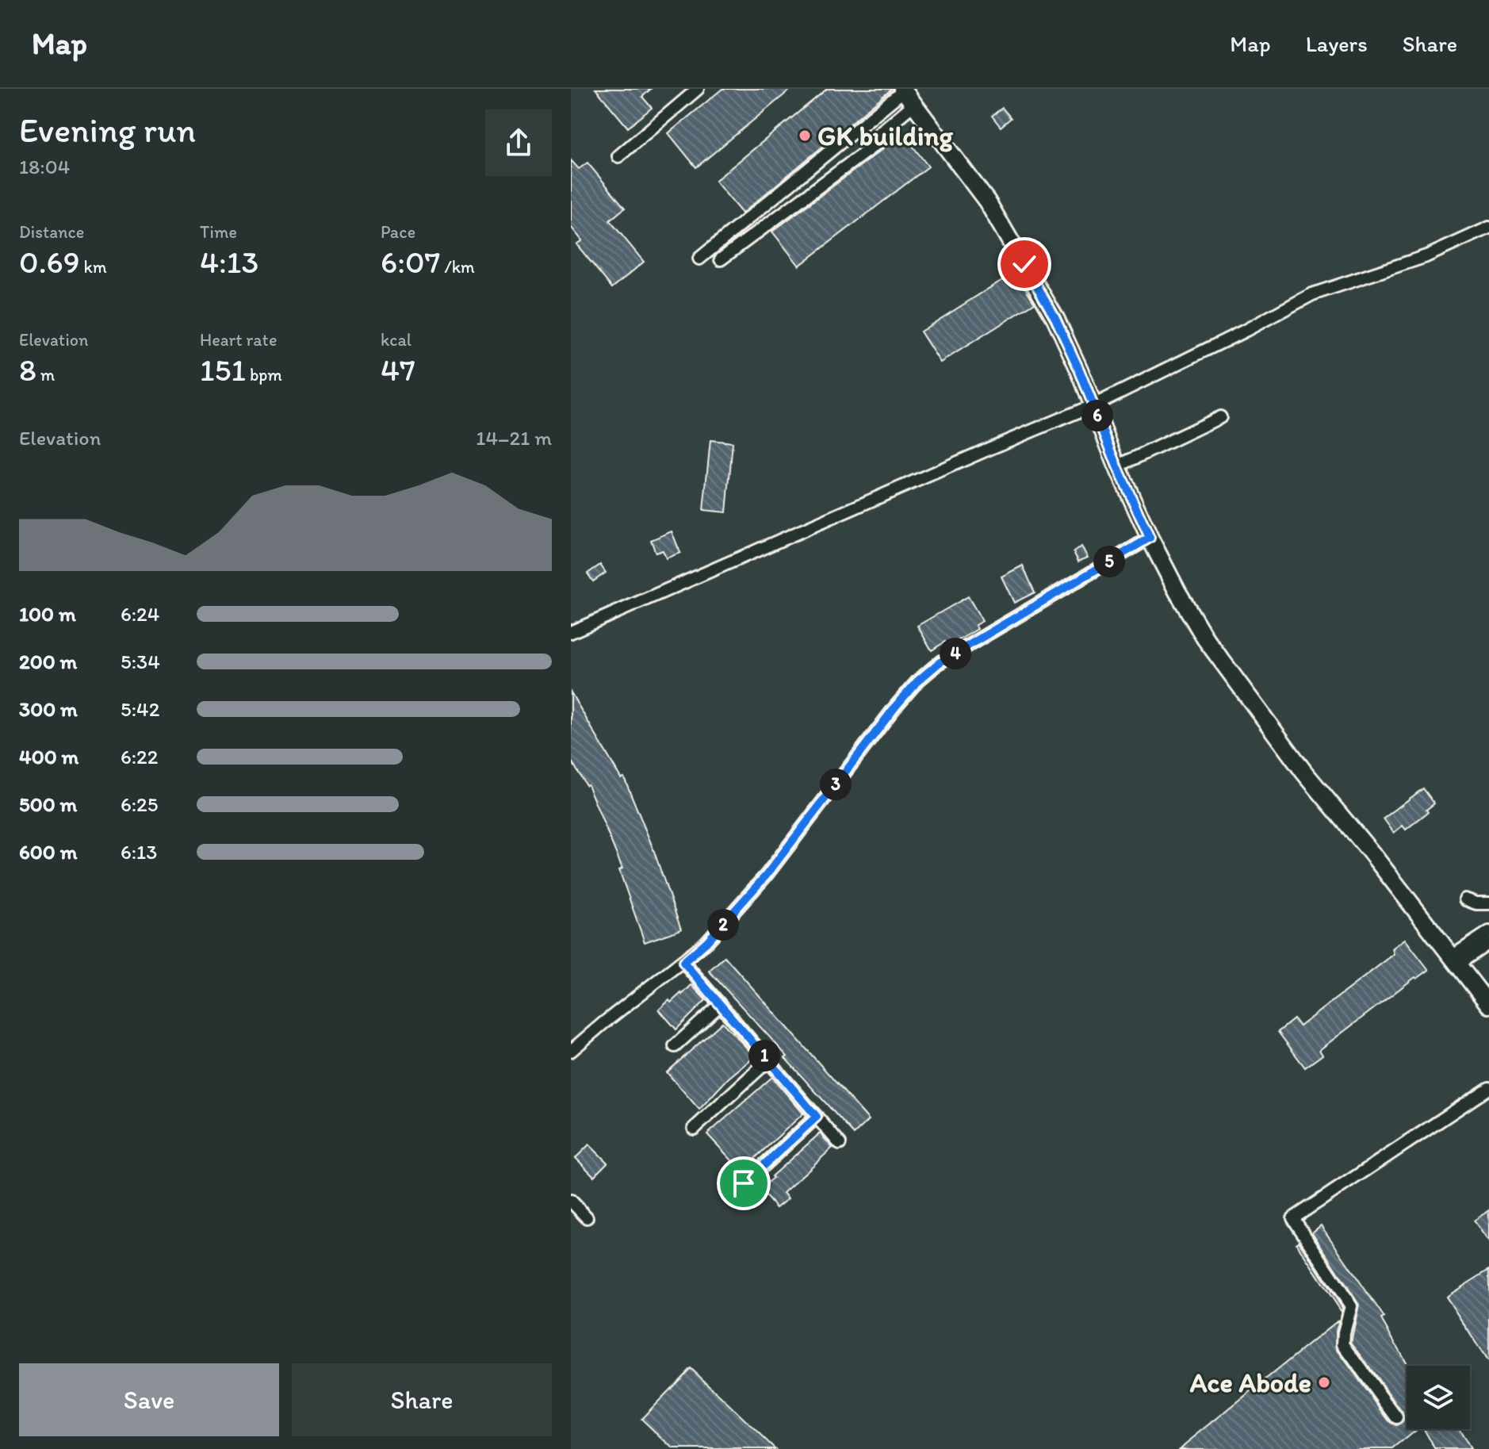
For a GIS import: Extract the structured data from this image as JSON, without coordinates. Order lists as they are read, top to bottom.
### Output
{
  "places": ["GK building", "Ace Abode"],
  "page": {
    "header": "Map",
    "nav": ["Map", "Layers", "Share"],
    "heading": ["Evening run", "18:04"],
    "stats": [
      ["Distance", "0.69 km"],
      ["Time", "4:13"],
      ["Pace", "6:07 /km"],
      ["Elevation", "8 m"],
      ["Heart rate", "151 bpm"],
      ["kcal", "47"]
    ],
    "pins": [
      "6",
      "5",
      "4",
      "3",
      "2",
      "1"
    ],
    "chart": ["Elevation", "14–21 m"],
    "list": [
      {
        "name": "100 m",
        "note": "6:24"
      },
      {
        "name": "200 m",
        "note": "5:34"
      },
      {
        "name": "300 m",
        "note": "5:42"
      },
      {
        "name": "400 m",
        "note": "6:22"
      },
      {
        "name": "500 m",
        "note": "6:25"
      },
      {
        "name": "600 m",
        "note": "6:13"
      }
    ],
    "buttons": ["Save", "Share"]
  }
}
